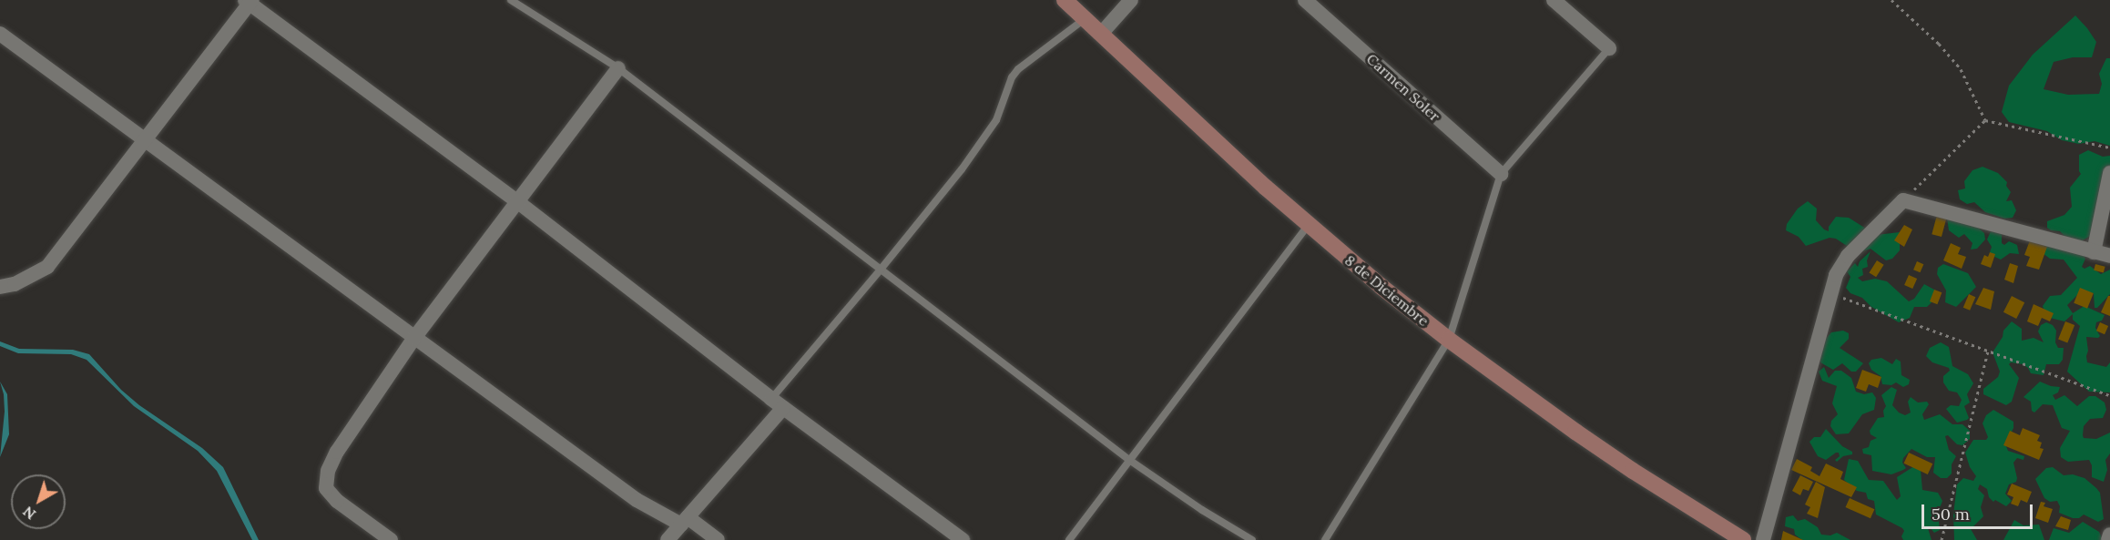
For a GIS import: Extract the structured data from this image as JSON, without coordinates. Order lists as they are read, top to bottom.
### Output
{
  "streets": {
    "street": ["Carmen Soler", "8 de Diciembre"]
  },
  "scale_bar": "50 m",
  "north": "bottom left"
}
